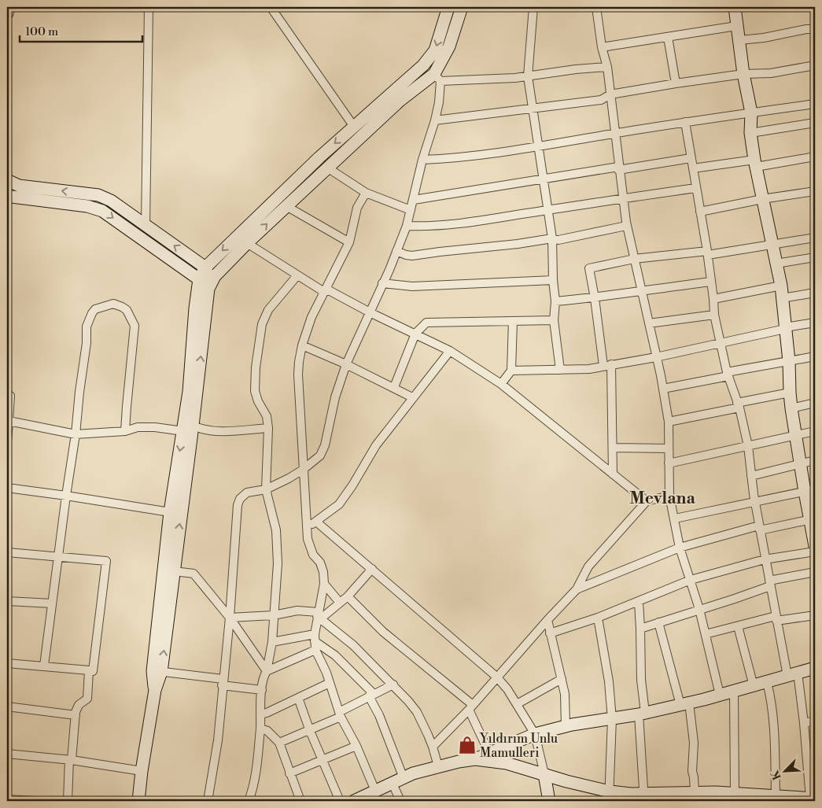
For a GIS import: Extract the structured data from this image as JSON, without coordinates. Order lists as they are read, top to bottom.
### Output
{
  "districts": ["Mevlana"],
  "places": {
    "shop": ["Yıldırım Unlu Mamulleri"]
  },
  "scale_bar": "100 m",
  "north": "bottom left"
}
